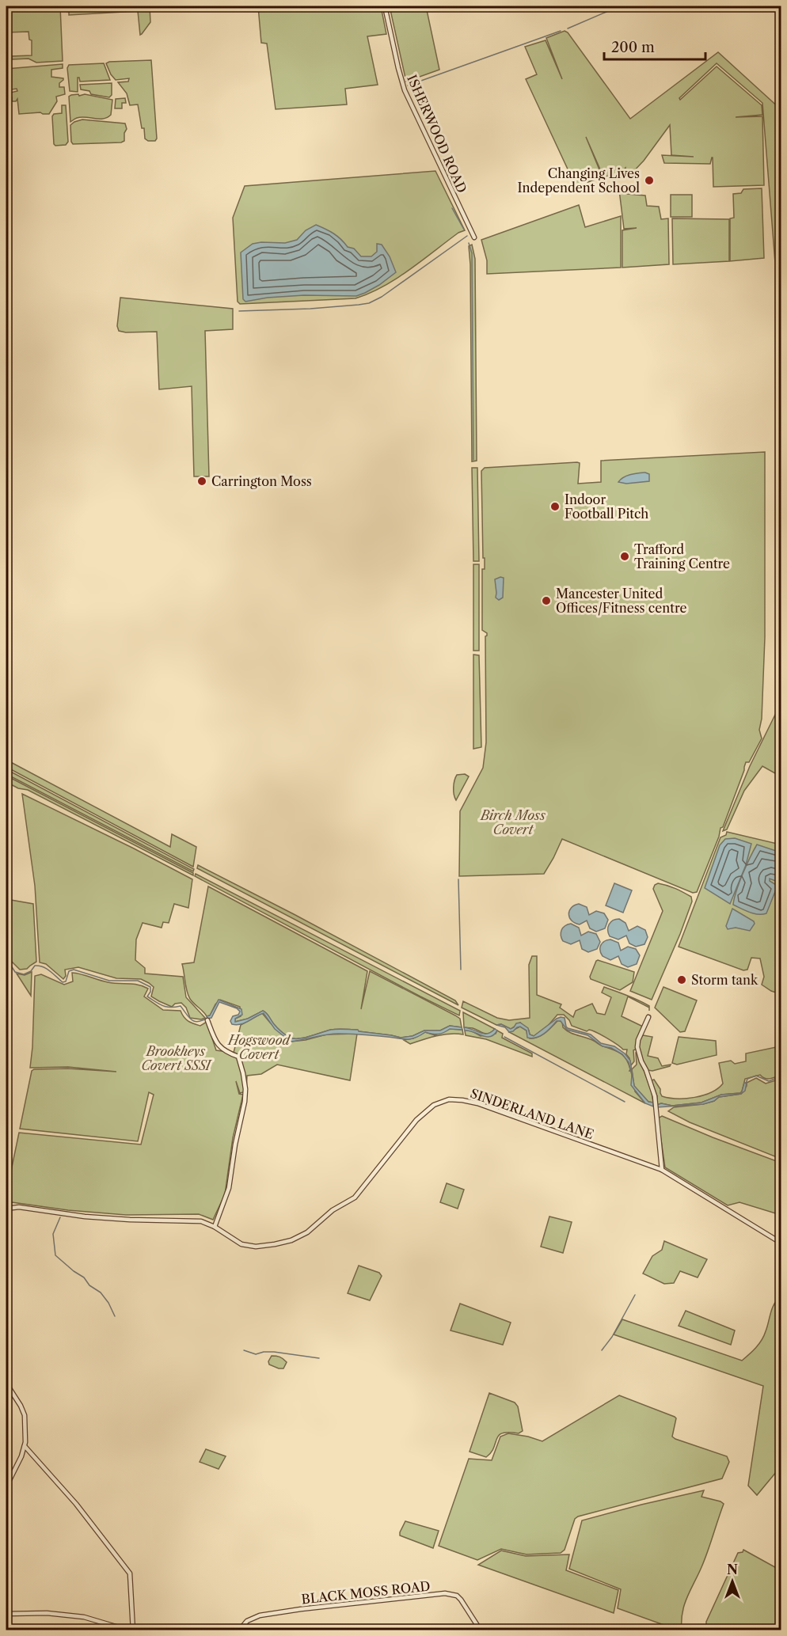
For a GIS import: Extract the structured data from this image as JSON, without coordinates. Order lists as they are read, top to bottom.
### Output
{
  "streets": {
    "street": ["ISHERWOOD ROAD", "SINDERLAND LANE", "BLACK MOSS ROAD"]
  },
  "parks": ["Birch Moss Covert", "Hogswood Covert", "Brookheys Covert SSSI"],
  "places": [
    "Changing Lives Independent School",
    "Carrington Moss",
    "Indoor Football Pitch",
    "Trafford Training Centre",
    "Mancester United Offices/Fitness centre",
    "Storm tank"
  ],
  "scale_bar": "200 m",
  "north": "top"
}
